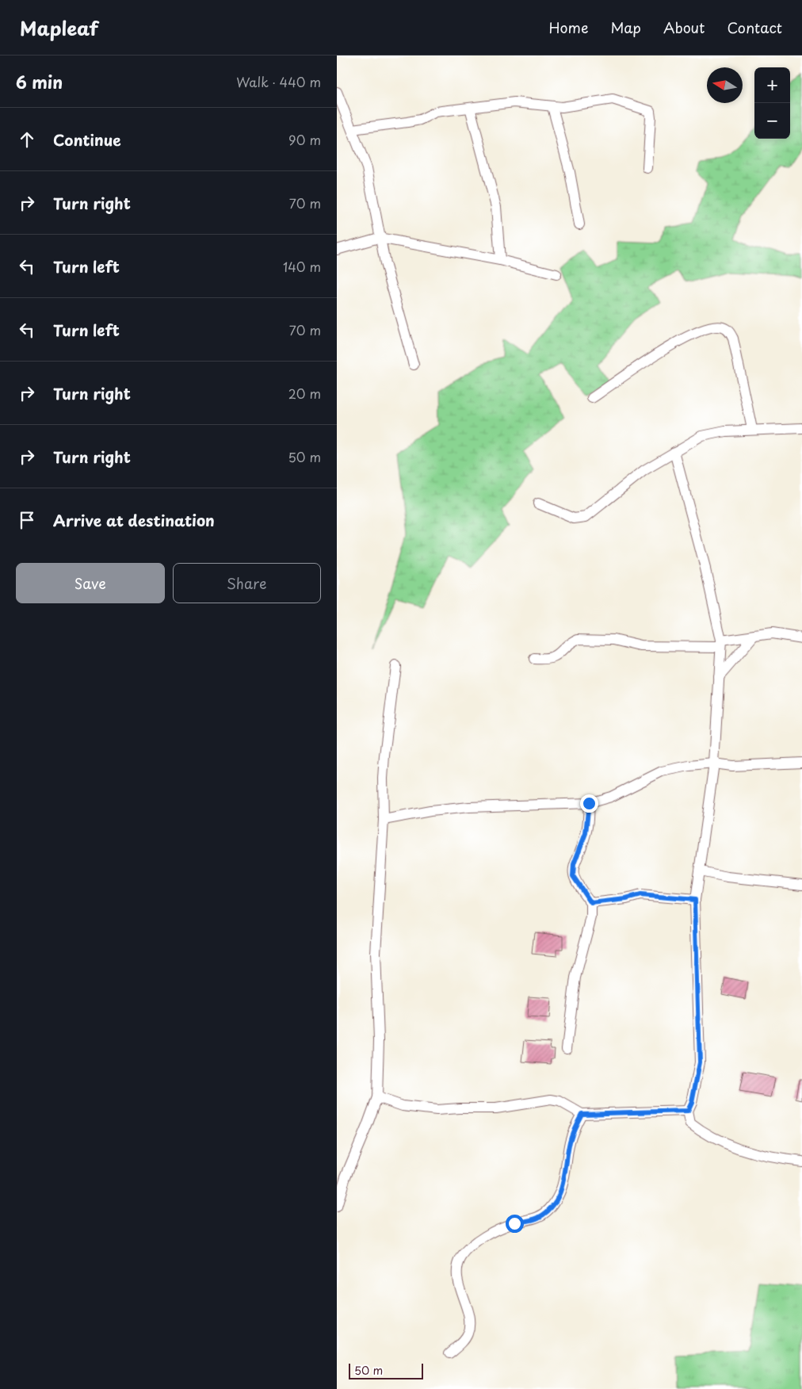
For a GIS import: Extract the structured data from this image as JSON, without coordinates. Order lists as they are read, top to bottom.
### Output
{
  "scale_bar": "50 m",
  "north": "left",
  "page": {
    "header": "Mapleaf",
    "nav": [
      "Home",
      "Map",
      "About",
      "Contact"
    ],
    "heading": ["6 min", "Walk · 440 m"],
    "map_buttons": ["+", "−"],
    "list": [
      ["Continue", "90 m"],
      ["Turn right", "70 m"],
      ["Turn left", "140 m"],
      ["Turn left", "70 m"],
      ["Turn right", "20 m"],
      ["Turn right", "50 m"],
      "Arrive at destination"
    ],
    "buttons": ["Save", "Share"],
    "scale": "50 m"
  }
}
